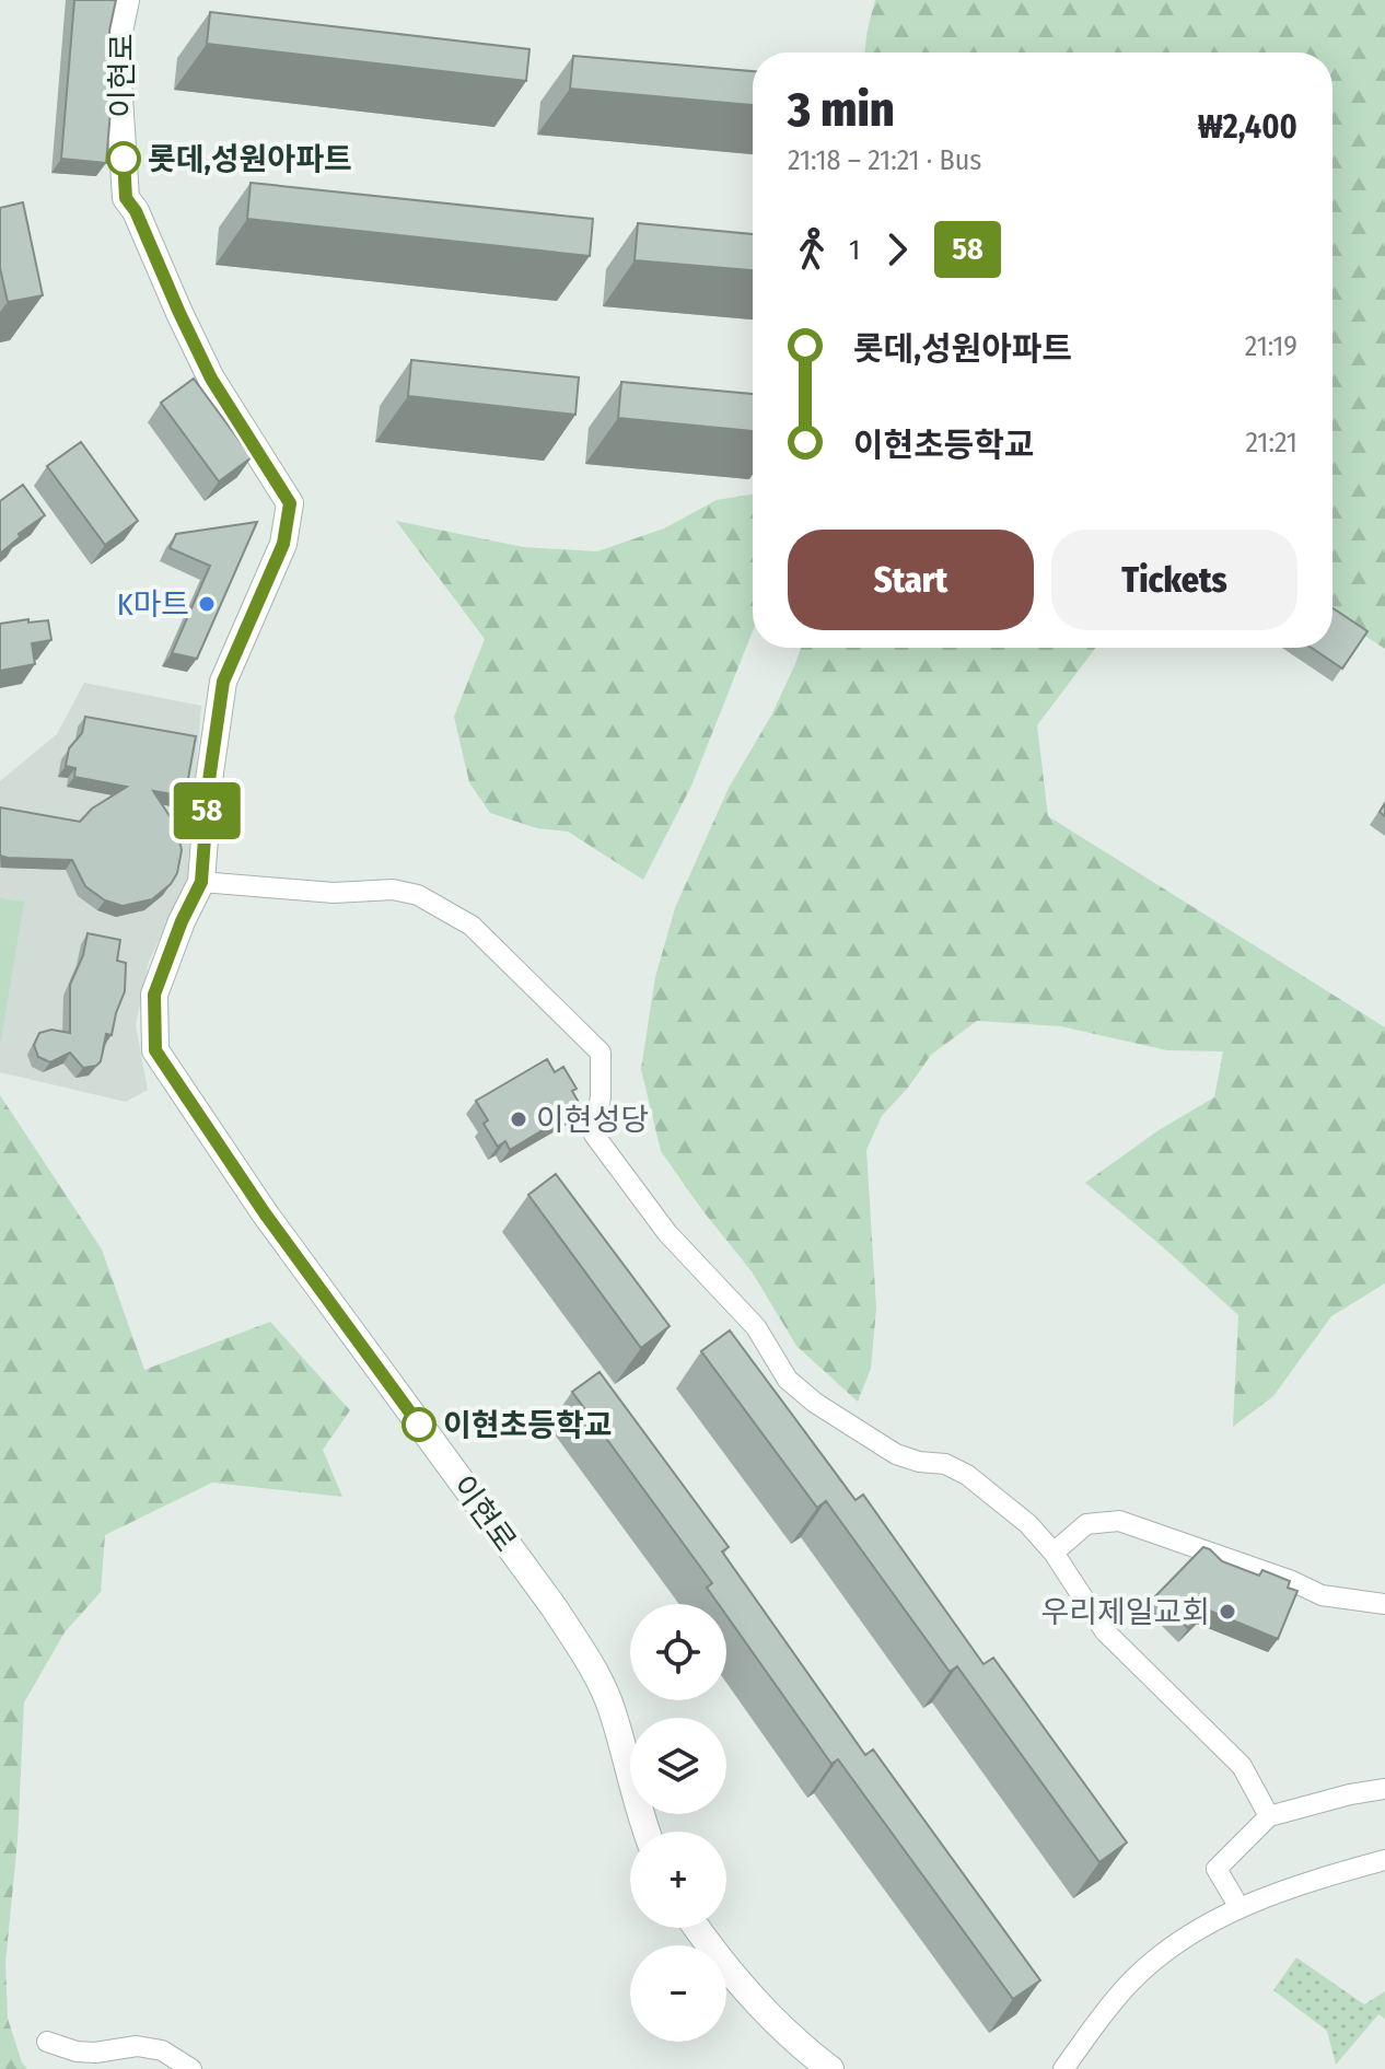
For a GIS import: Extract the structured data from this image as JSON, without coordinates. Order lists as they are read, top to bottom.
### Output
{
  "streets": {
    "street": ["이현로"]
  },
  "places": [
    "롯데,성원아파트",
    "K마트",
    "이현성당",
    "이현초등학교",
    "우리제일교회"
  ],
  "lines": ["bus line 58"],
  "page": {
    "on_map": "58",
    "heading": ["3 min", "21:18 – 21:21 · Bus", "₩2,400"],
    "legs": ["1", "58"],
    "list": [
      {
        "name": "롯데,성원아파트",
        "value": "21:19"
      },
      {
        "name": "이현초등학교",
        "value": "21:21"
      }
    ],
    "buttons": ["Start", "Tickets"],
    "map_buttons": ["+", "−"]
  }
}
